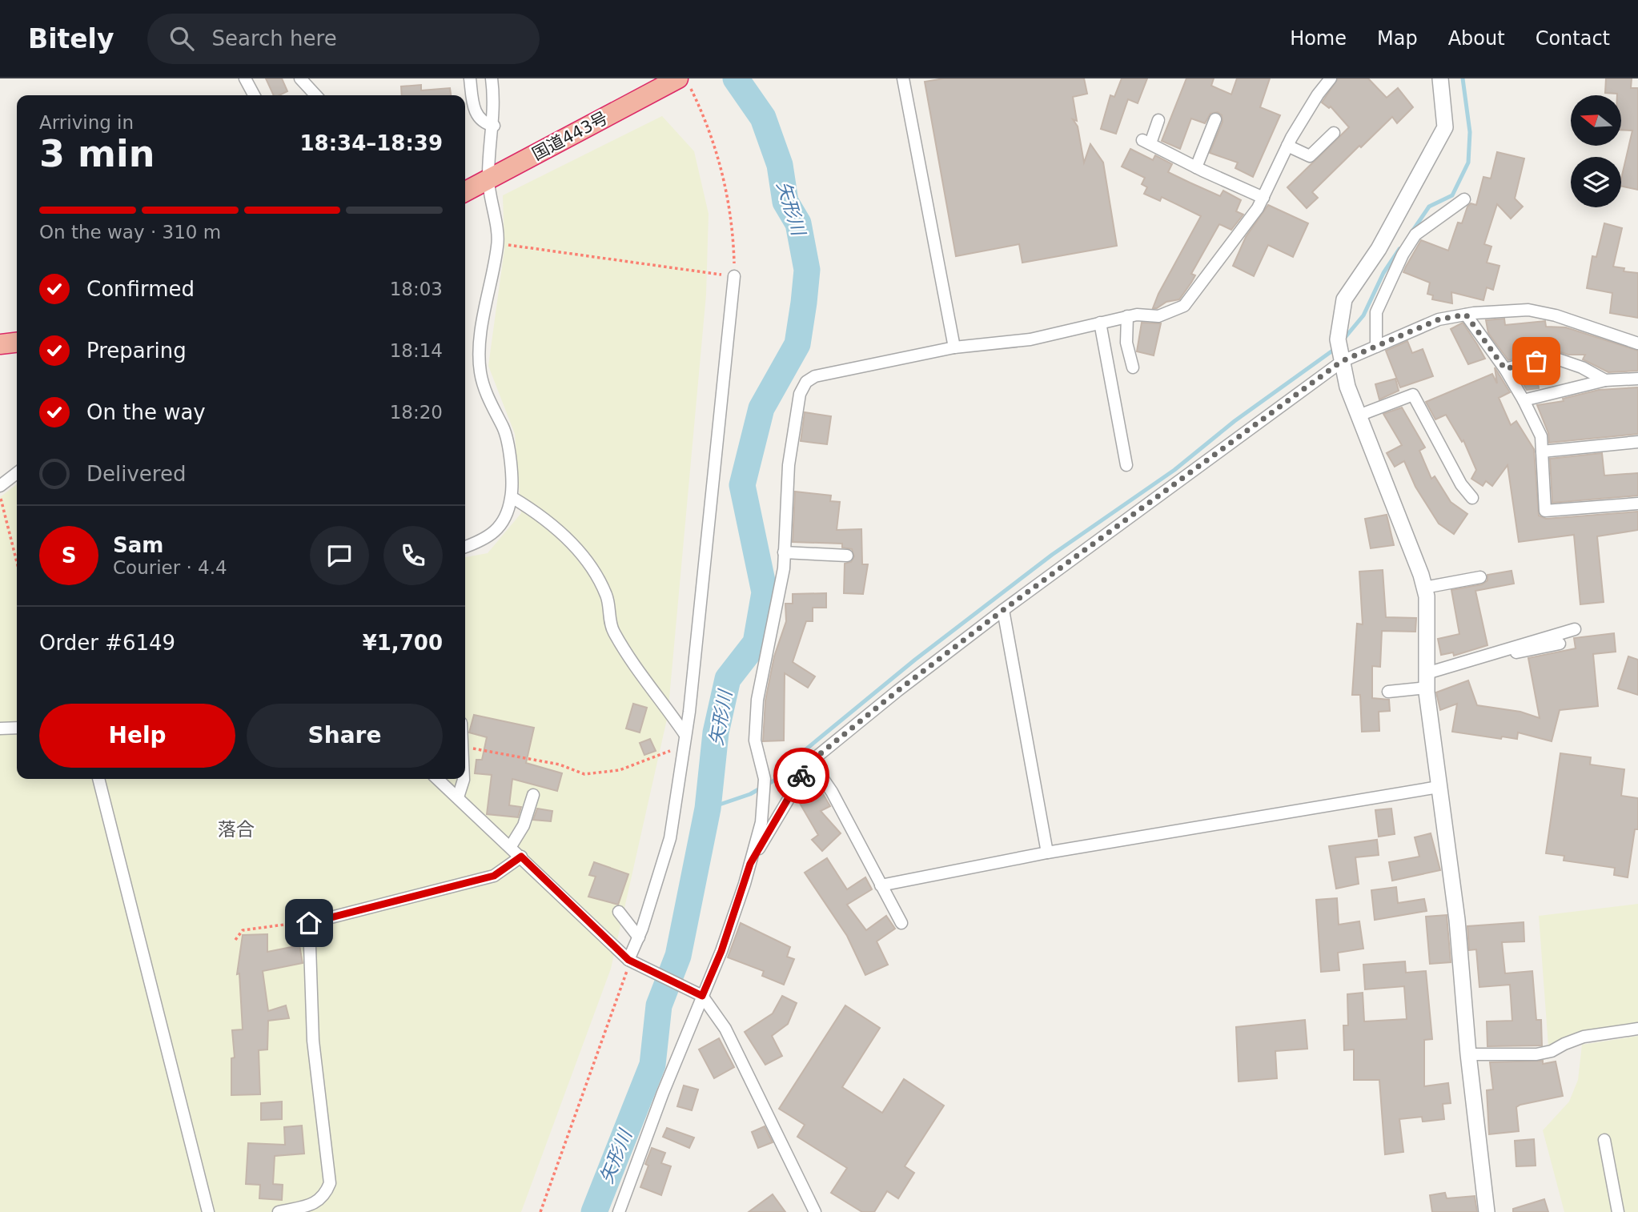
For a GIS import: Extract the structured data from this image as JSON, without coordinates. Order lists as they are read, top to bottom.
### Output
{
  "streets": {
    "highway": ["国道443号"]
  },
  "districts": ["落合"],
  "water": ["矢形川"],
  "north": "left",
  "page": {
    "header": "Bitely",
    "search": "Search here",
    "nav": [
      "Home",
      "Map",
      "About",
      "Contact"
    ],
    "heading": ["3 min", "Arriving in", "18:34–18:39"],
    "panel": [
      "Sam",
      "Courier · 4.4",
      "Order #6149",
      "¥1,700"
    ],
    "bar": "On the way · 310 m",
    "list": [
      ["Confirmed", "18:03"],
      ["Preparing", "18:14"],
      ["On the way", "18:20"],
      "Delivered"
    ],
    "round": "S",
    "buttons": ["Help", "Share"]
  }
}
